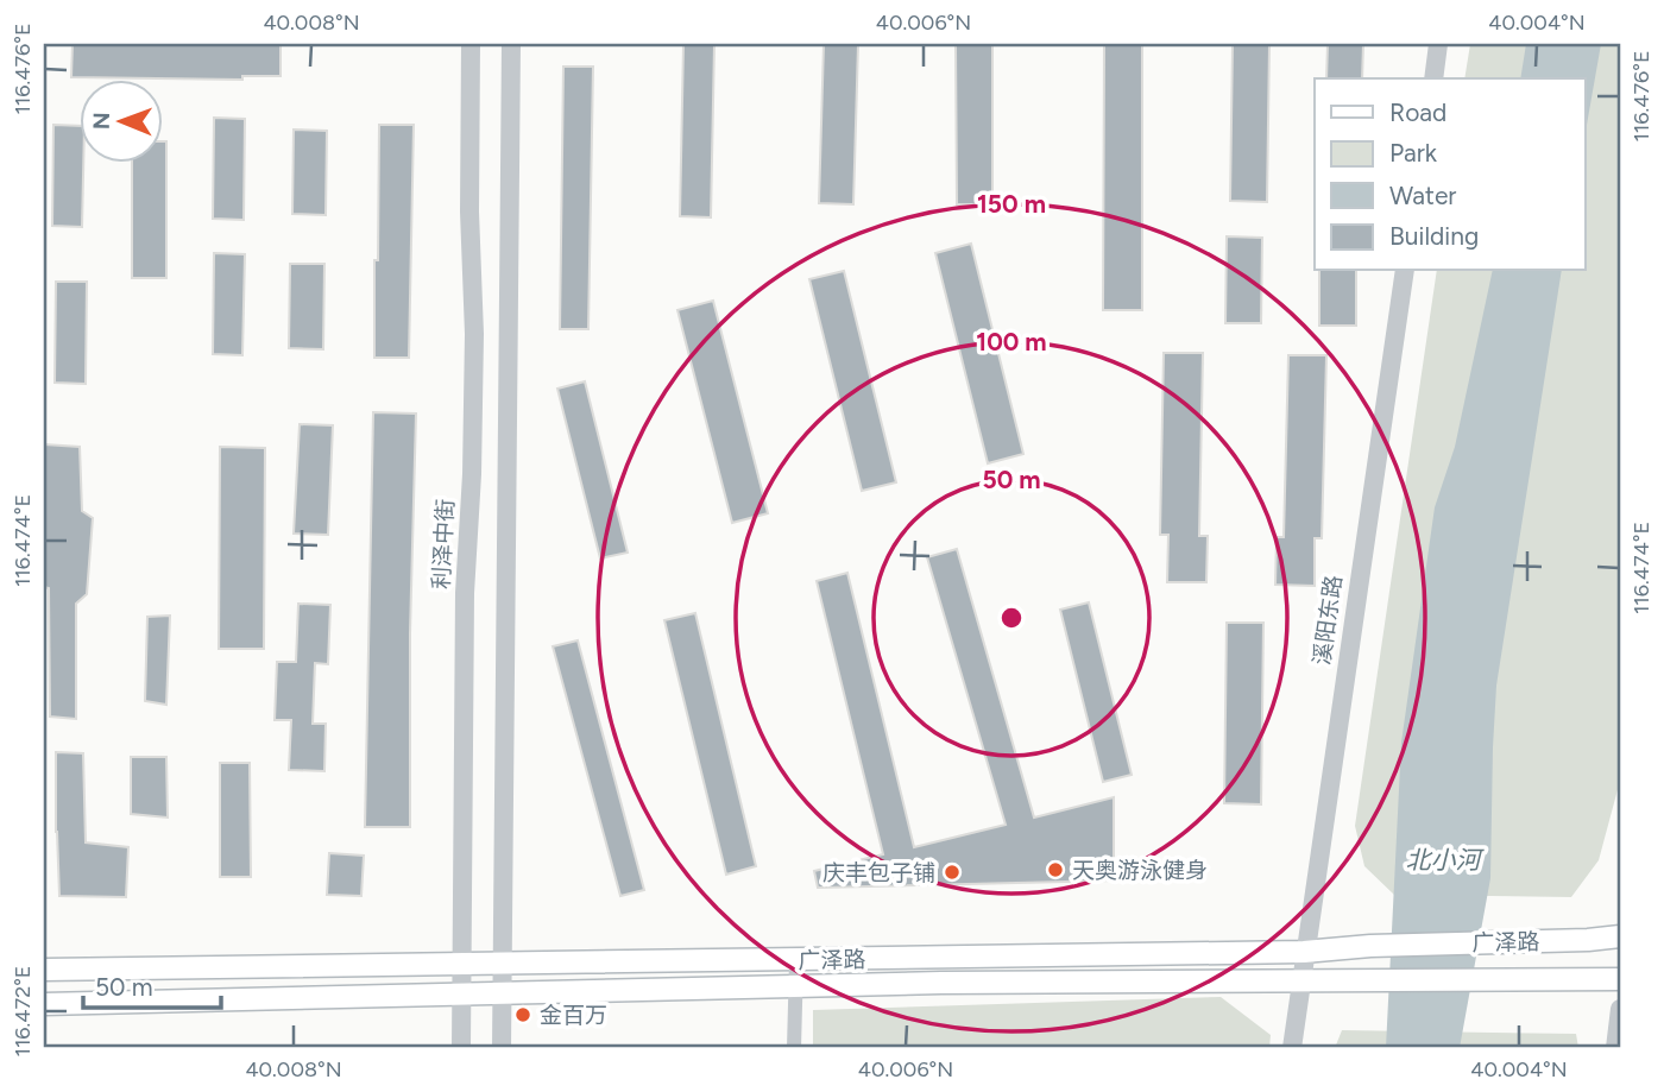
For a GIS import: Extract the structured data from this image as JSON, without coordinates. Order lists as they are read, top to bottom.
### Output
{
  "streets": {
    "main road": ["广泽路"],
    "street": ["利泽中街", "溪阳东路"]
  },
  "crossings": [
    ["利泽中街", "广泽路"],
    ["溪阳东路", "广泽路"]
  ],
  "water": ["北小河"],
  "places": ["天奥游泳健身", "庆丰包子铺", "金百万"],
  "legend": [
    "Road",
    "Park",
    "Water",
    "Building"
  ],
  "scale_bar": "50 m",
  "north": "left",
  "coordinates": [
    "40.008°N",
    "40.006°N",
    "40.004°N",
    "116.476°E",
    "116.474°E",
    "116.472°E"
  ],
  "rings": ["150 m", "100 m", "50 m"]
}
